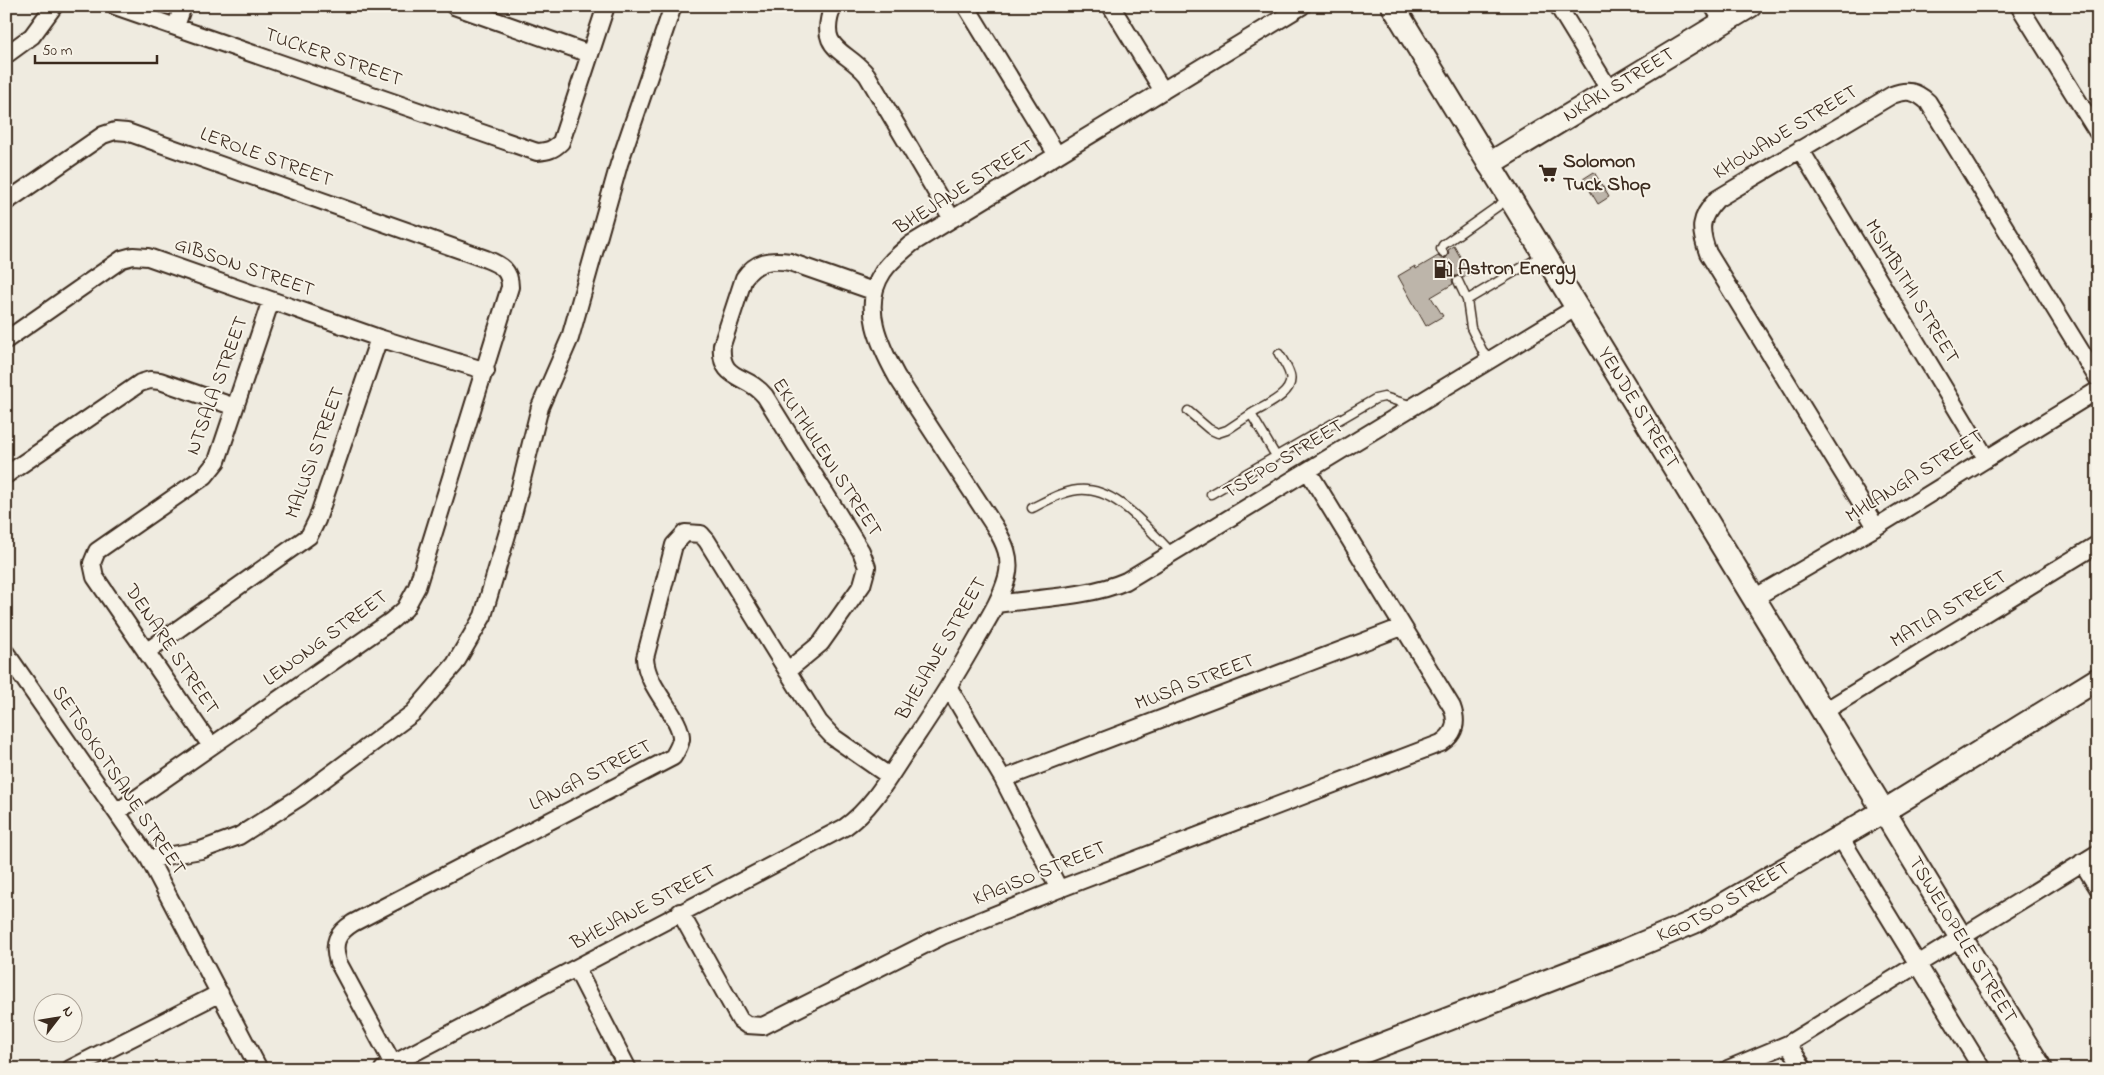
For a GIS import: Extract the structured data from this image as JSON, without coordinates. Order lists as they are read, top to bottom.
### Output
{
  "streets": {
    "street": [
      "TUCKER STREET",
      "NKAKI STREET",
      "KHOWANE STREET",
      "LEROLE STREET",
      "BHEJANE STREET",
      "GIBSON STREET",
      "MSIMBITHI STREET",
      "NTSALA STREET",
      "YENDE STREET",
      "MALUSI STREET",
      "EKUTHULENI STREET",
      "TSEPO STREET",
      "MHLANGA STREET",
      "MATLA STREET",
      "LENONG STREET",
      "DENARE STREET",
      "MUSA STREET",
      "LANGA STREET",
      "SETSOKOTSANE STREET",
      "KAGISO STREET",
      "KGOTSO STREET",
      "TSWELOPELE STREET"
    ]
  },
  "crossings": [
    ["NKAKI STREET", "YENDE STREET"],
    ["KHOWANE STREET", "MSIMBITHI STREET"],
    ["KHOWANE STREET", "MHLANGA STREET"],
    ["LEROLE STREET", "LENONG STREET"],
    ["BHEJANE STREET", "EKUTHULENI STREET"],
    ["BHEJANE STREET", "TSEPO STREET"],
    ["BHEJANE STREET", "LANGA STREET"],
    ["BHEJANE STREET", "KAGISO STREET"],
    ["GIBSON STREET", "NTSALA STREET"],
    ["GIBSON STREET", "MALUSI STREET"],
    ["GIBSON STREET", "LENONG STREET"],
    ["MSIMBITHI STREET", "MHLANGA STREET"],
    ["NTSALA STREET", "DENARE STREET"],
    ["YENDE STREET", "TSEPO STREET"],
    ["YENDE STREET", "MHLANGA STREET"],
    ["YENDE STREET", "MATLA STREET"],
    ["YENDE STREET", "KGOTSO STREET"],
    ["YENDE STREET", "TSWELOPELE STREET"],
    ["MALUSI STREET", "DENARE STREET"],
    ["EKUTHULENI STREET", "LANGA STREET"],
    ["LENONG STREET", "DENARE STREET"],
    ["LENONG STREET", "SETSOKOTSANE STREET"],
    ["MUSA STREET", "KAGISO STREET"],
    ["KGOTSO STREET", "TSWELOPELE STREET"]
  ],
  "places": {
    "supermarket": ["Solomon Tuck Shop"],
    "fuel station": ["Astron Energy"]
  },
  "scale_bar": "50 m",
  "north": "top right"
}
